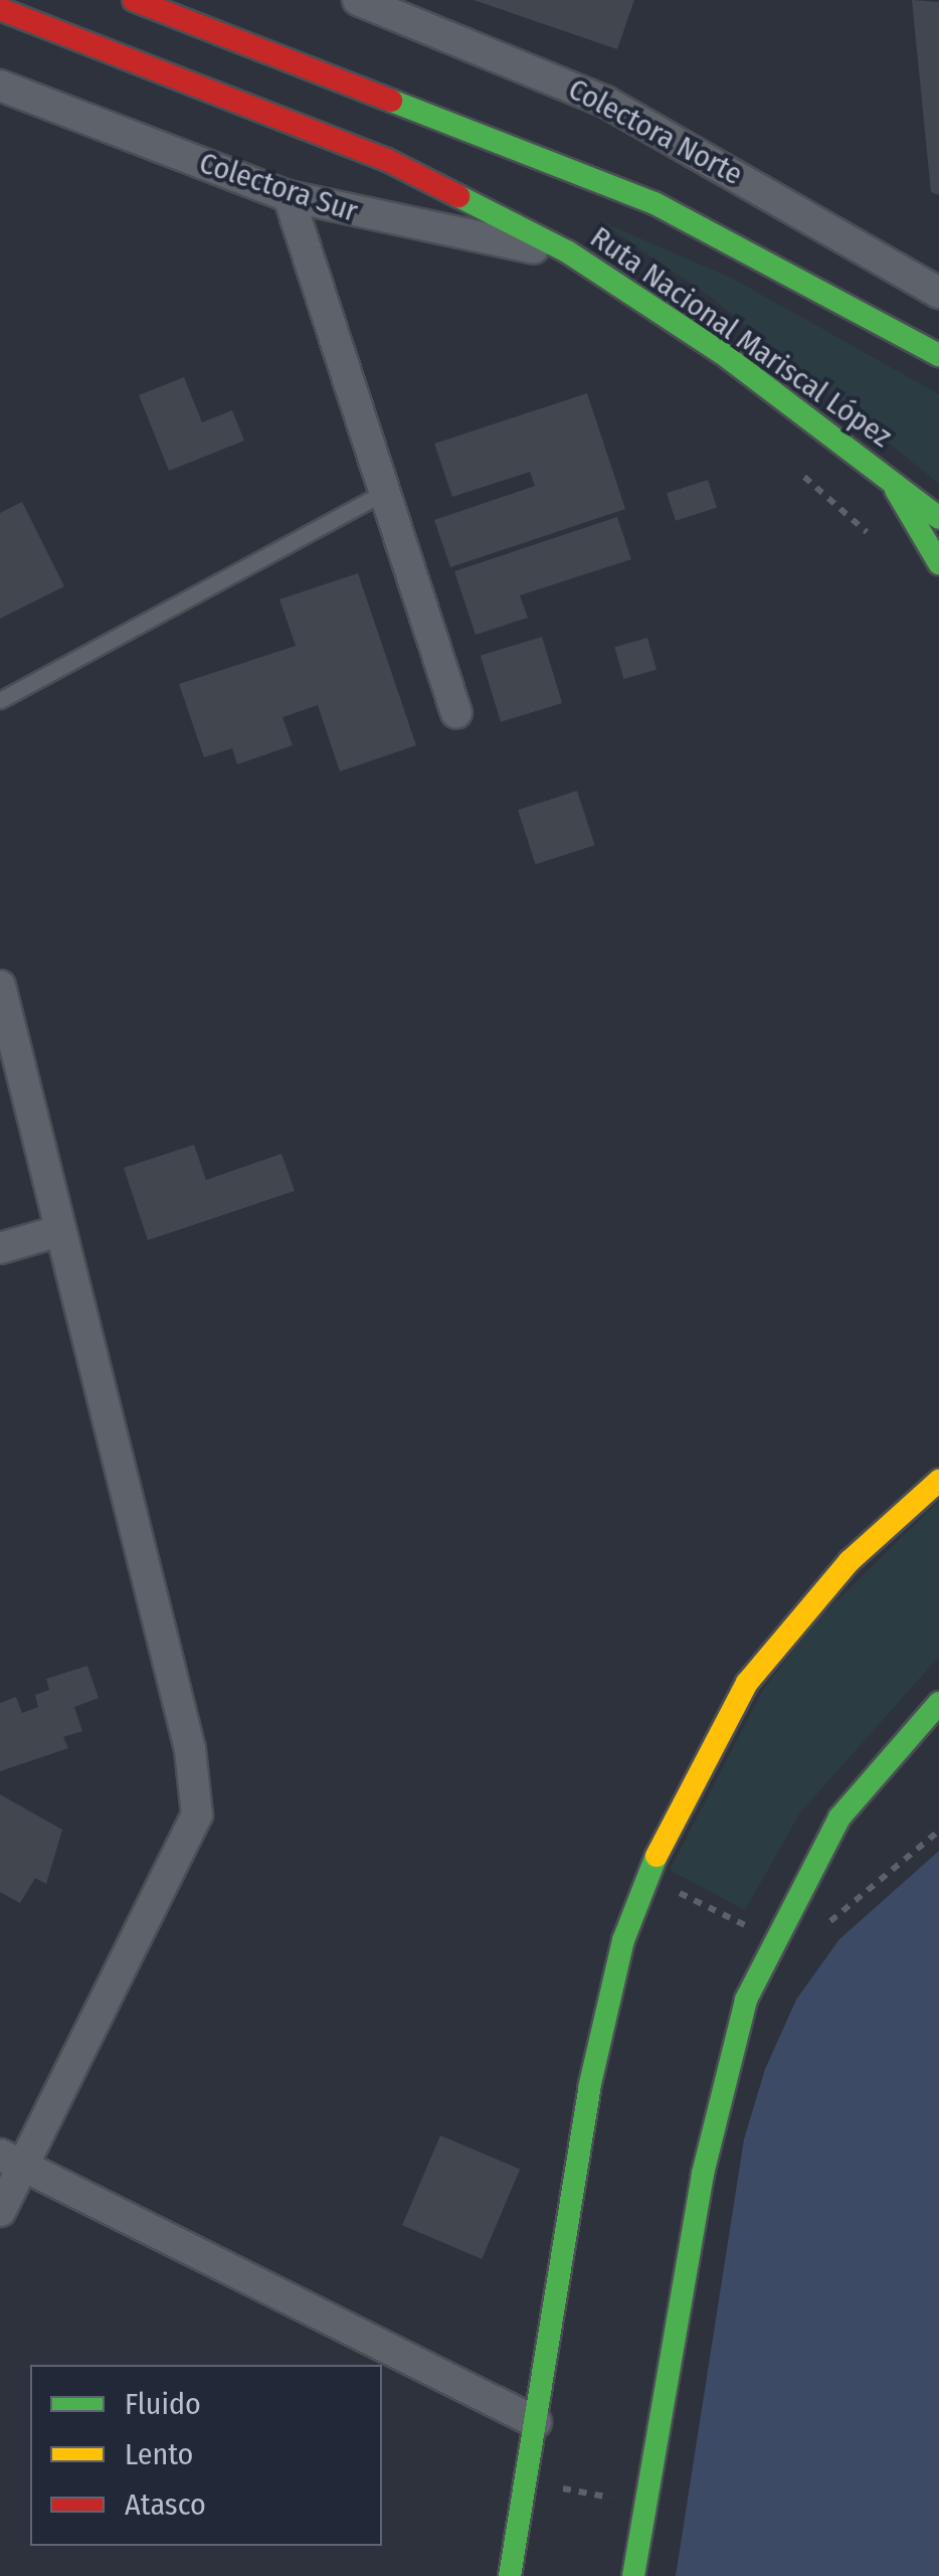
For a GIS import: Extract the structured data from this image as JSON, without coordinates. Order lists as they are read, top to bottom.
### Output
{
  "streets": {
    "main road": ["Ruta Nacional Mariscal López"],
    "street": ["Colectora Norte", "Colectora Sur"]
  },
  "crossings": [
    ["Colectora Sur", "Ruta Nacional Mariscal López"]
  ],
  "legend": ["Fluido", "Lento", "Atasco"]
}
